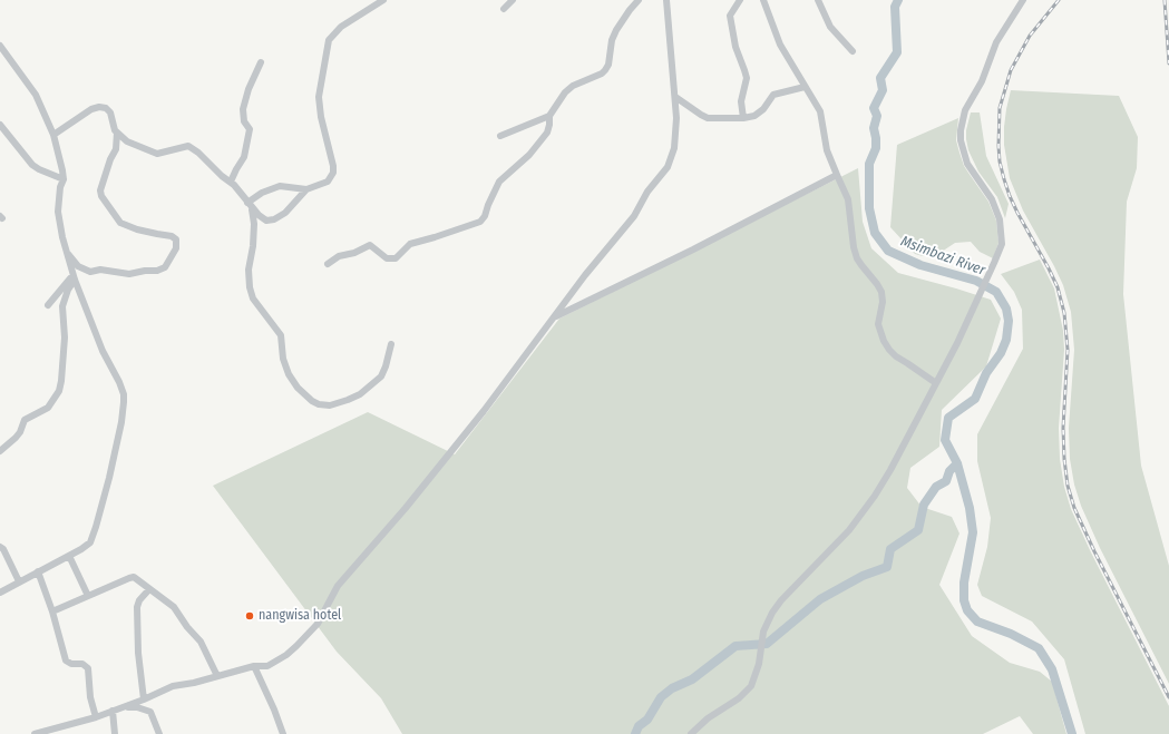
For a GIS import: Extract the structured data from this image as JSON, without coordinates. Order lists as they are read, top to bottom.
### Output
{
  "water": ["Msimbazi River"],
  "places": ["nangwisa hotel"]
}
